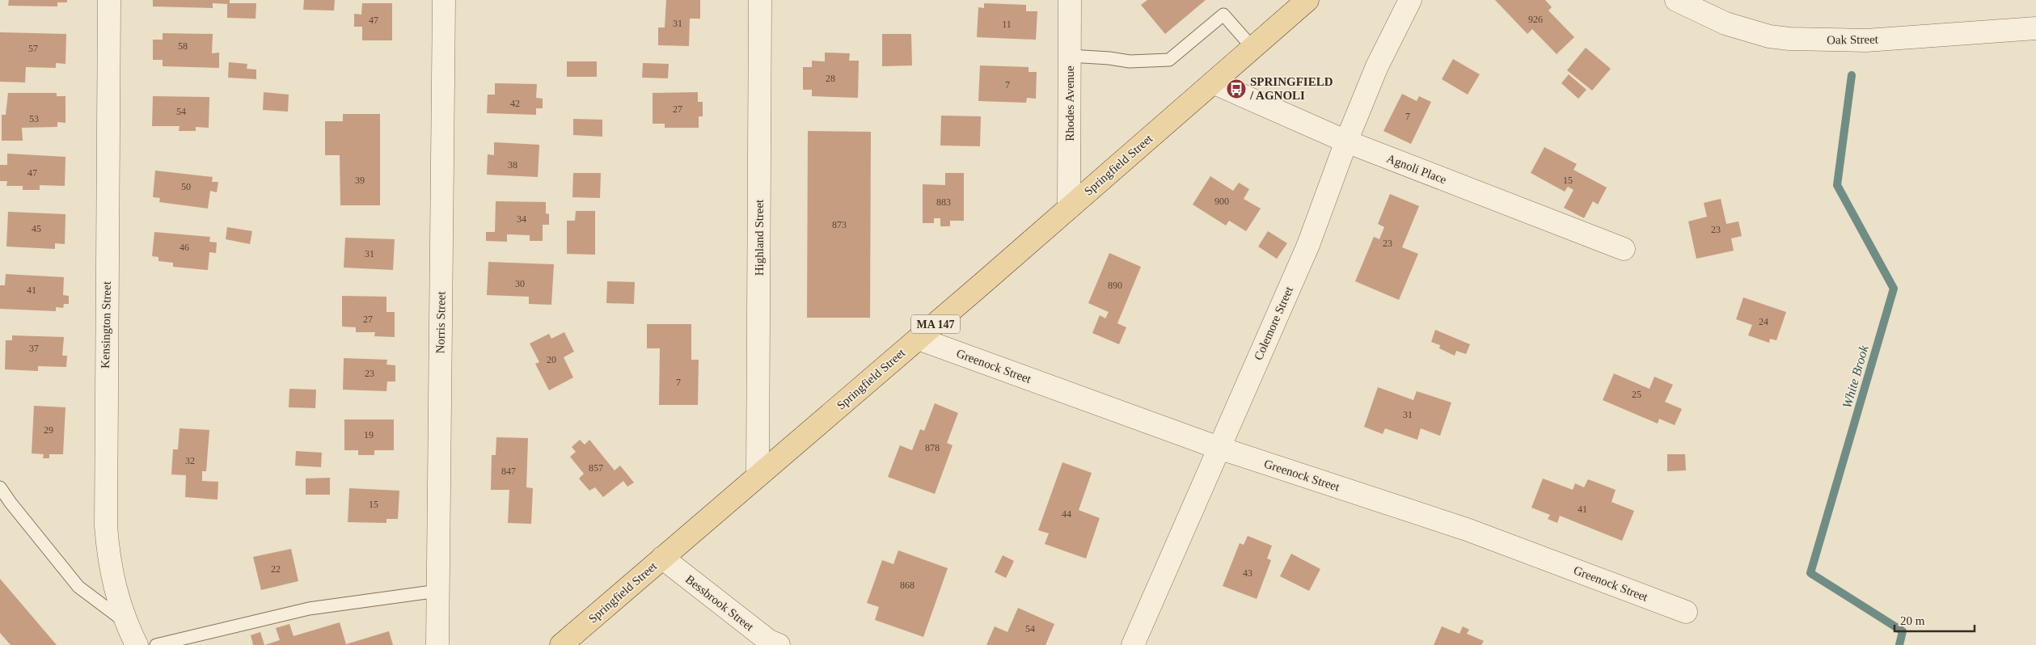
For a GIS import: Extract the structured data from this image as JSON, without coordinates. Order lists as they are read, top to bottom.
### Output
{
  "streets": {
    "main road": ["Springfield Street", "MA 147"],
    "street": [
      "Oak Street",
      "Rhodes Avenue",
      "Agnoli Place",
      "Highland Street",
      "Norris Street",
      "Colemore Street",
      "Kensington Street",
      "Greenock Street",
      "Bessbrook Street"
    ]
  },
  "crossings": [
    ["Rhodes Avenue", "Springfield Street"],
    ["Springfield Street", "Agnoli Place"],
    ["Springfield Street", "Highland Street"],
    ["Springfield Street", "Greenock Street"],
    ["Springfield Street", "Bessbrook Street"],
    ["Agnoli Place", "Colemore Street"],
    ["Colemore Street", "Greenock Street"]
  ],
  "water": ["White Brook"],
  "places": {
    "bus stop": ["SPRINGFIELD / AGNOLI"]
  },
  "house_numbers": [
    "926",
    "47",
    "31",
    "11",
    "58",
    "57",
    "28",
    "7",
    "42",
    "27",
    "54",
    "7",
    "53",
    "38",
    "47",
    "39",
    "15",
    "50",
    "900",
    "883",
    "34",
    "873",
    "45",
    "23",
    "23",
    "46",
    "31",
    "30",
    "890",
    "41",
    "27",
    "24",
    "37",
    "20",
    "23",
    "7",
    "25",
    "31",
    "29",
    "19",
    "878",
    "32",
    "857",
    "847",
    "15",
    "41",
    "44",
    "22",
    "43",
    "868",
    "54"
  ],
  "scale_bar": "20 m"
}
